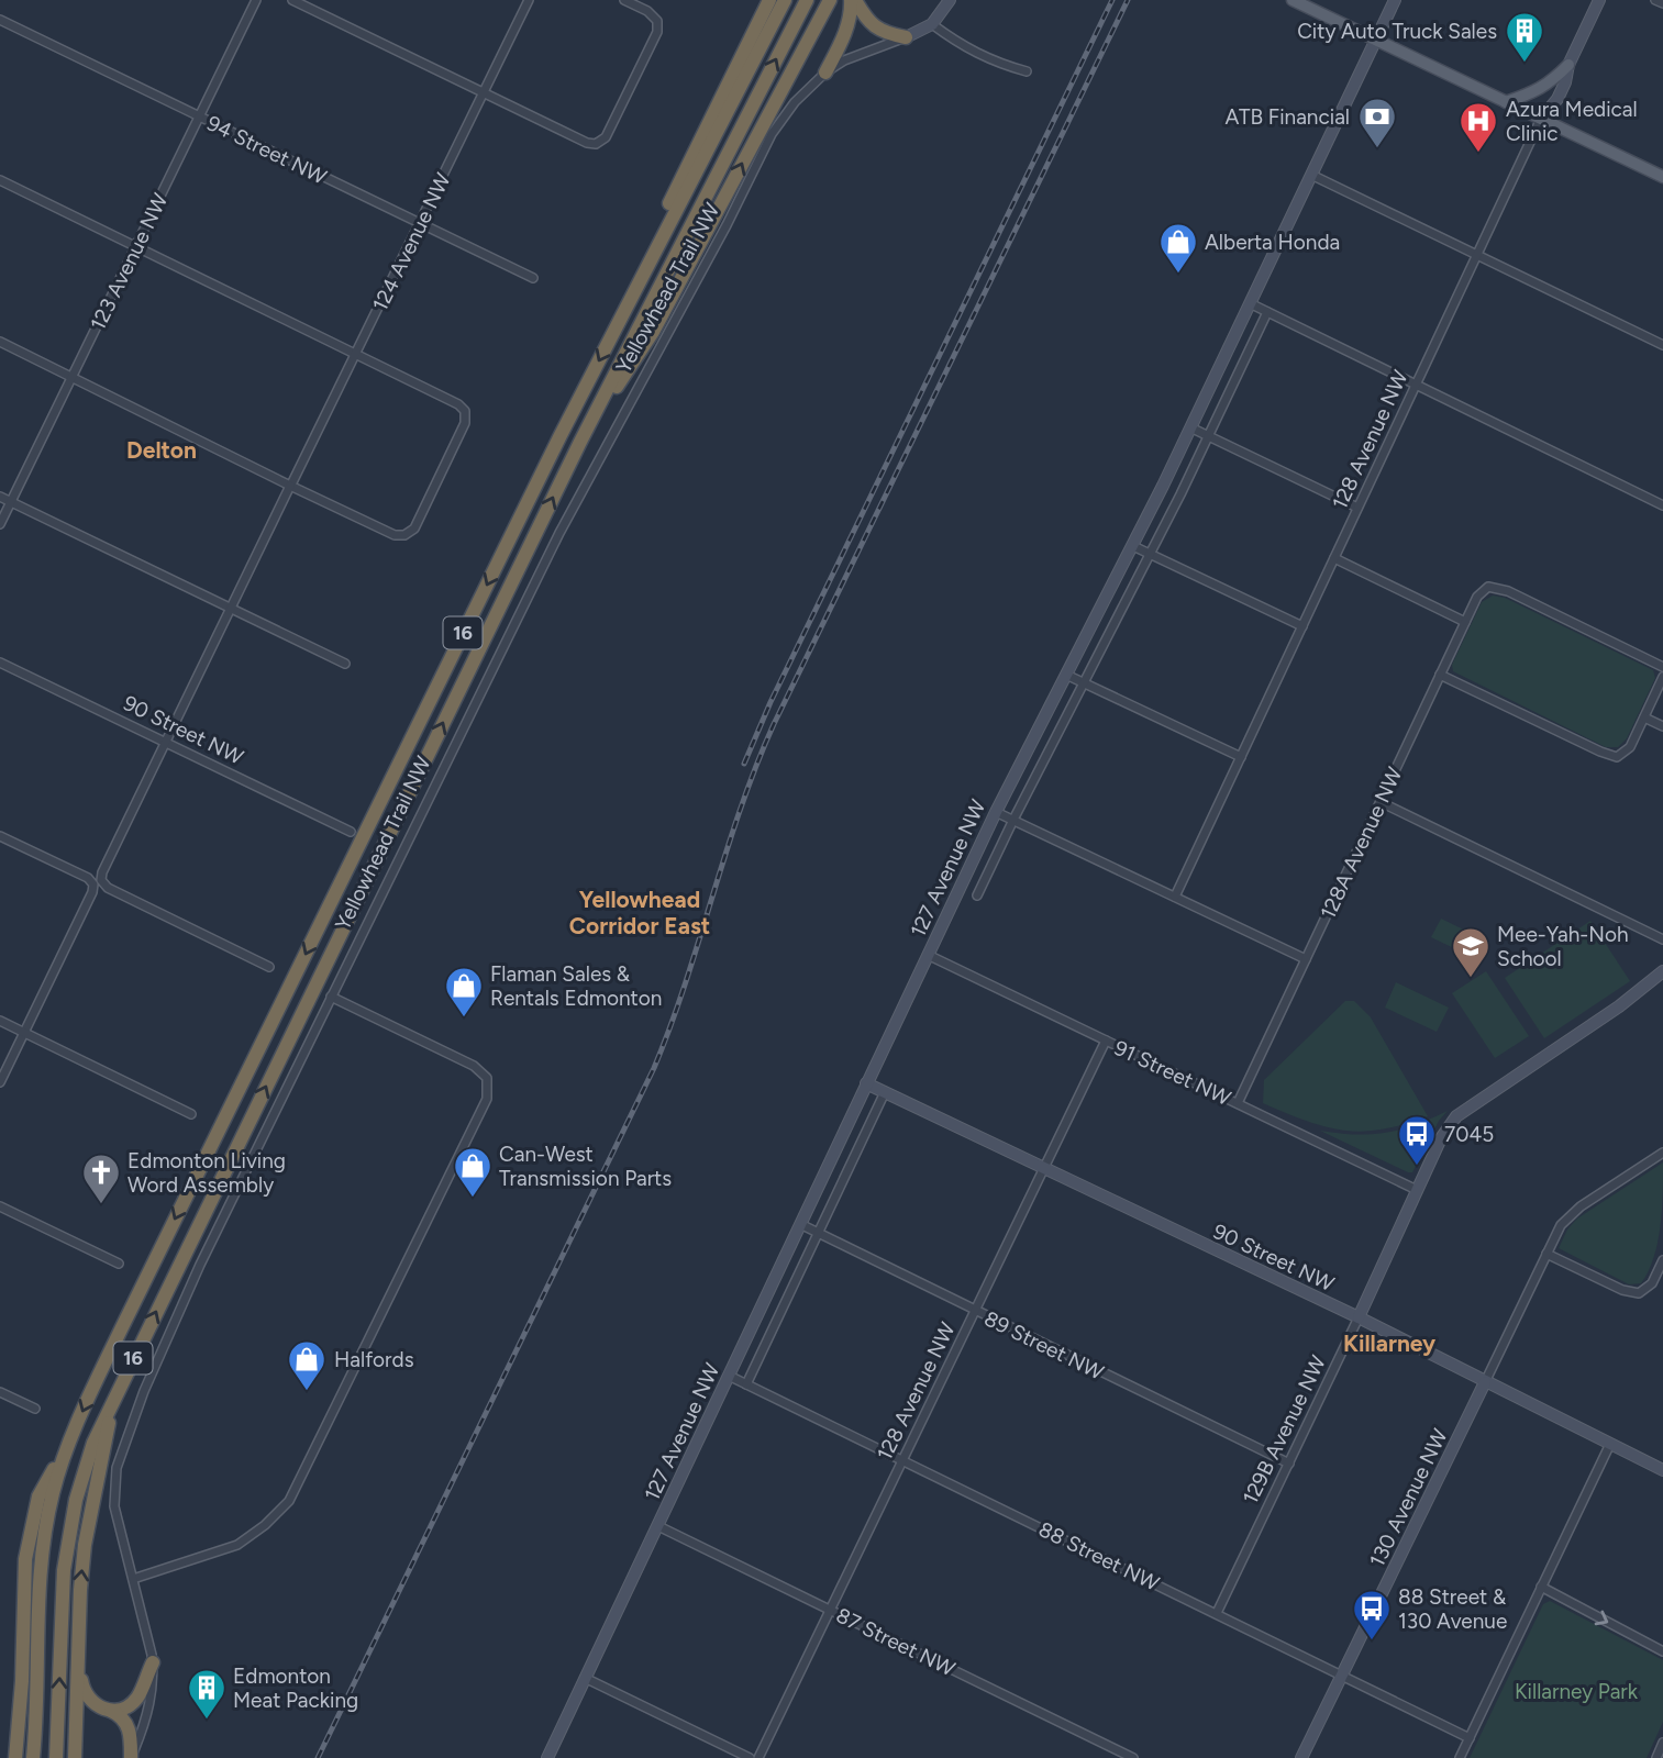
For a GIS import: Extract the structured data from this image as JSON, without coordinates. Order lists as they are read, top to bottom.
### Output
{
  "streets": {
    "highway": ["Yellowhead Trail NW", "16"],
    "street": [
      "94 Street NW",
      "124 Avenue NW",
      "123 Avenue NW",
      "128 Avenue NW",
      "90 Street NW",
      "128A Avenue NW",
      "127 Avenue NW",
      "91 Street NW",
      "89 Street NW",
      "129B Avenue NW",
      "130 Avenue NW",
      "88 Street NW",
      "87 Street NW"
    ]
  },
  "crossings": [
    ["94 Street NW", "124 Avenue NW"],
    ["94 Street NW", "123 Avenue NW"],
    ["124 Avenue NW", "90 Street NW"],
    ["128 Avenue NW", "90 Street NW"],
    ["128 Avenue NW", "91 Street NW"],
    ["128 Avenue NW", "89 Street NW"],
    ["128 Avenue NW", "88 Street NW"],
    ["128 Avenue NW", "87 Street NW"],
    ["90 Street NW", "127 Avenue NW"],
    ["90 Street NW", "129B Avenue NW"],
    ["90 Street NW", "130 Avenue NW"],
    ["128A Avenue NW", "91 Street NW"],
    ["127 Avenue NW", "91 Street NW"],
    ["127 Avenue NW", "89 Street NW"],
    ["127 Avenue NW", "88 Street NW"],
    ["127 Avenue NW", "87 Street NW"],
    ["91 Street NW", "129B Avenue NW"],
    ["89 Street NW", "129B Avenue NW"],
    ["129B Avenue NW", "88 Street NW"],
    ["130 Avenue NW", "88 Street NW"]
  ],
  "districts": ["Delton", "Yellowhead Corridor East", "Killarney"],
  "parks": ["Killarney Park"],
  "places": {
    "building": ["City Auto Truck Sales", "Edmonton Meat Packing"],
    "bank": ["ATB Financial"],
    "hospital": ["Azura Medical Clinic"],
    "shop": [
      "Alberta Honda",
      "Flaman Sales & Rentals Edmonton",
      "Can-West Transmission Parts",
      "Halfords"
    ],
    "school or university": ["Mee-Yah-Noh School"],
    "bus stop": ["7045", "88 Street & 130 Avenue"],
    "church": ["Edmonton Living Word Assembly"]
  }
}
